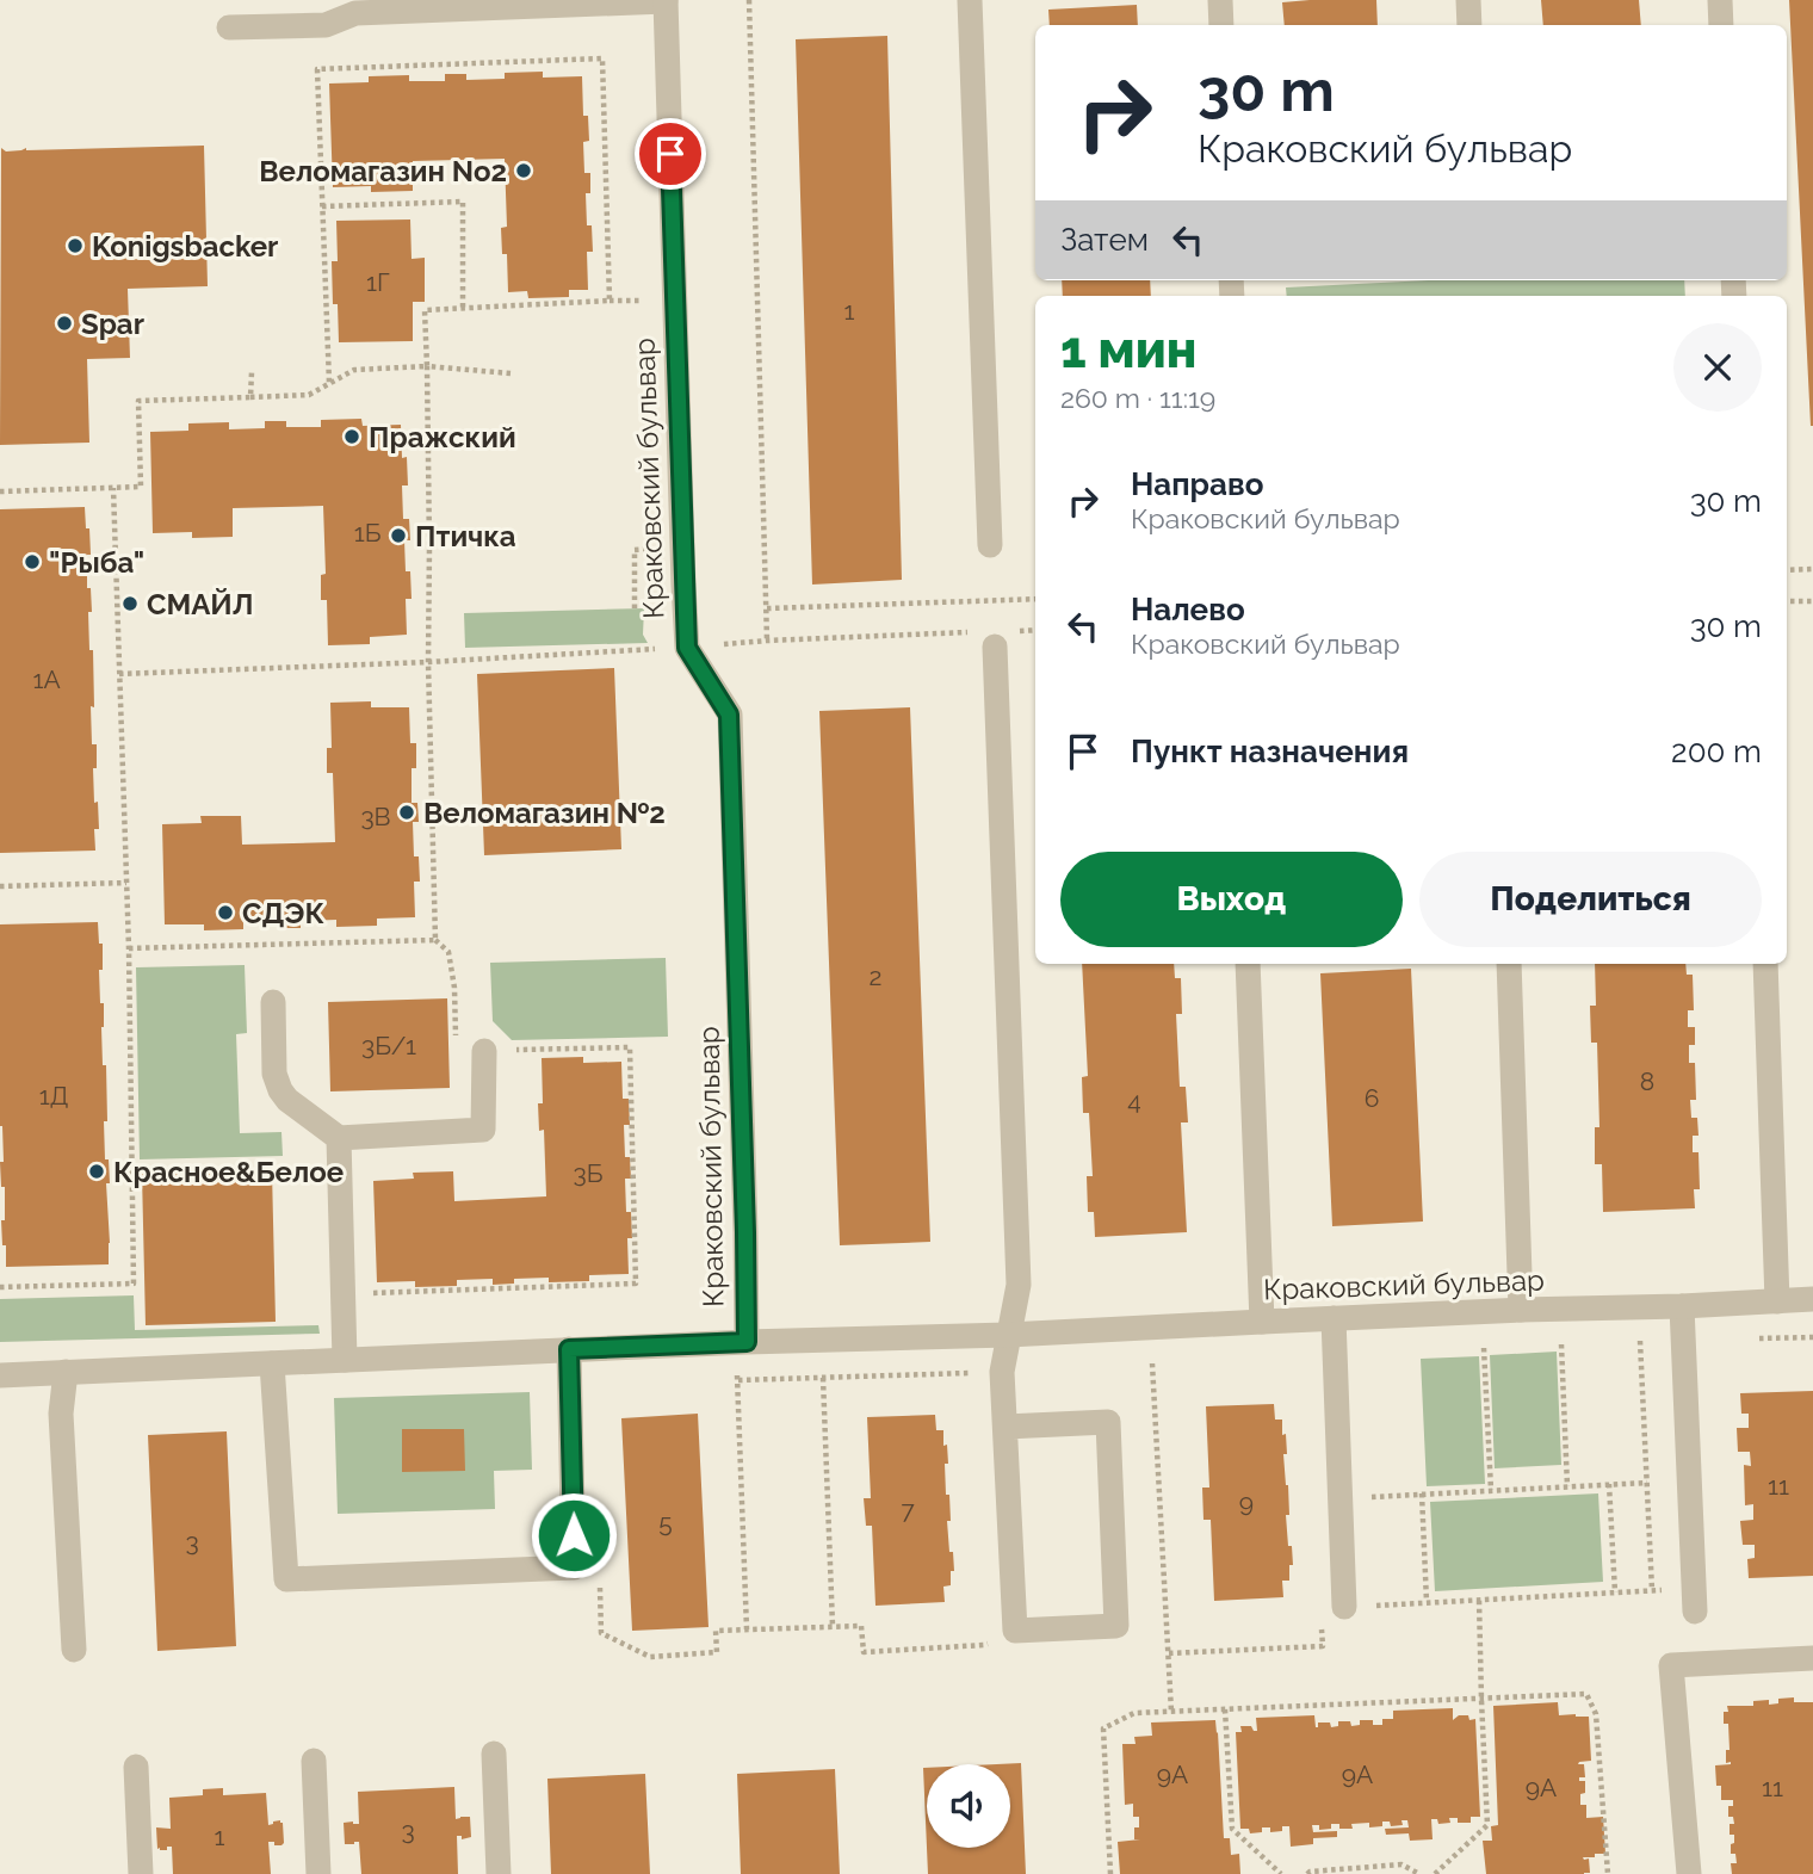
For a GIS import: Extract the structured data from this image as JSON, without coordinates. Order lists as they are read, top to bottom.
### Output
{
  "streets": {
    "street": ["Краковский бульвар"]
  },
  "places": [
    "Веломагазин No2",
    "Konigsbacker",
    "Spar",
    "Пражский",
    "Птичка",
    "\"Рыба\"",
    "СМАЙЛ",
    "Веломагазин №2",
    "СДЭК",
    "Красное&Белое"
  ],
  "house_numbers": [
    "1Г",
    "1",
    "1Б",
    "1А",
    "3В",
    "2",
    "3Б/1",
    "8",
    "1Д",
    "6",
    "4",
    "3Б",
    "11",
    "9",
    "7",
    "5",
    "3",
    "9А",
    "9А",
    "9А",
    "11",
    "3",
    "1"
  ],
  "page": {
    "turn": ["30 m", "Краковский бульвар"],
    "then": "Затем",
    "heading": ["1 мин", "260 m · 11:19"],
    "list": [
      {
        "name": "Направо",
        "note": "Краковский бульвар",
        "value": "30 m"
      },
      {
        "name": "Налево",
        "note": "Краковский бульвар",
        "value": "30 m"
      },
      {
        "name": "Пункт назначения",
        "value": "200 m"
      }
    ],
    "buttons": ["Выход", "Поделиться"]
  }
}
